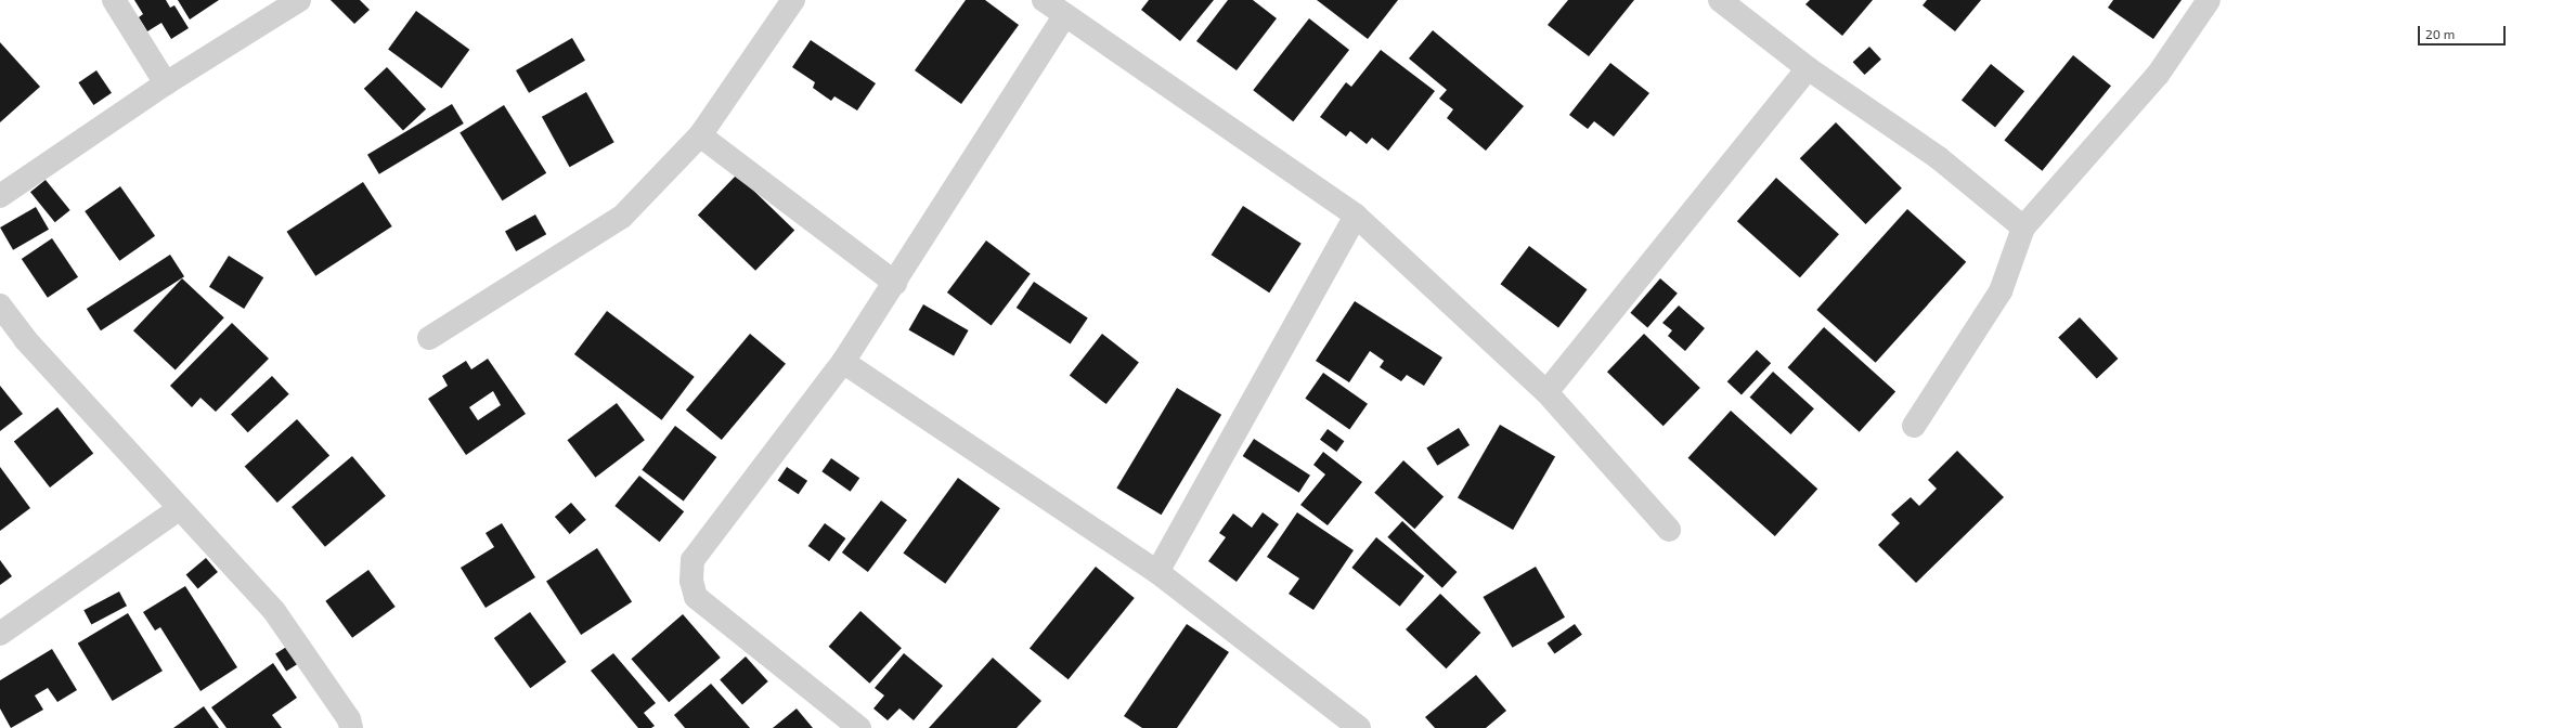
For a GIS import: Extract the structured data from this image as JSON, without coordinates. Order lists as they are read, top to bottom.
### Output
{
  "scale_bar": "20 m"
}
